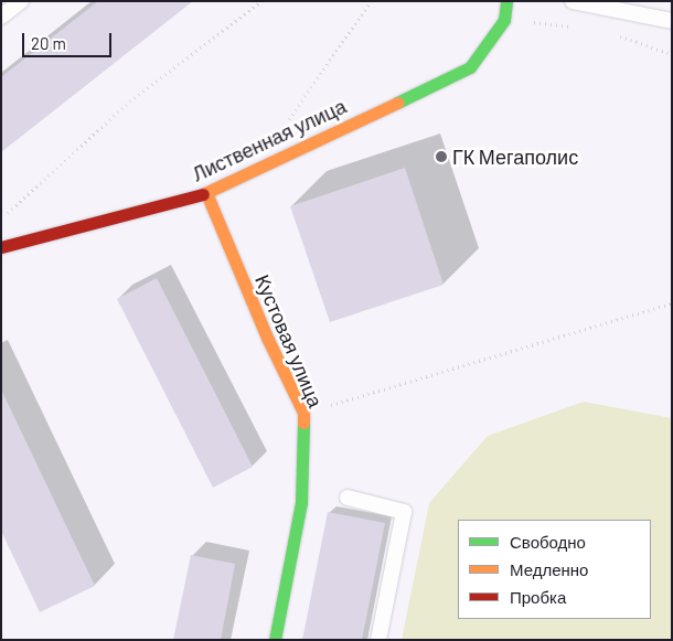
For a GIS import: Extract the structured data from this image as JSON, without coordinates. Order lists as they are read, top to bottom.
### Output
{
  "streets": {
    "street": ["Лиственная улица", "Кустовая улица"]
  },
  "crossings": [
    ["Лиственная улица", "Кустовая улица"]
  ],
  "places": ["ГК Мегаполис"],
  "legend": ["Свободно", "Медленно", "Пробка"],
  "scale_bar": "20 m"
}
